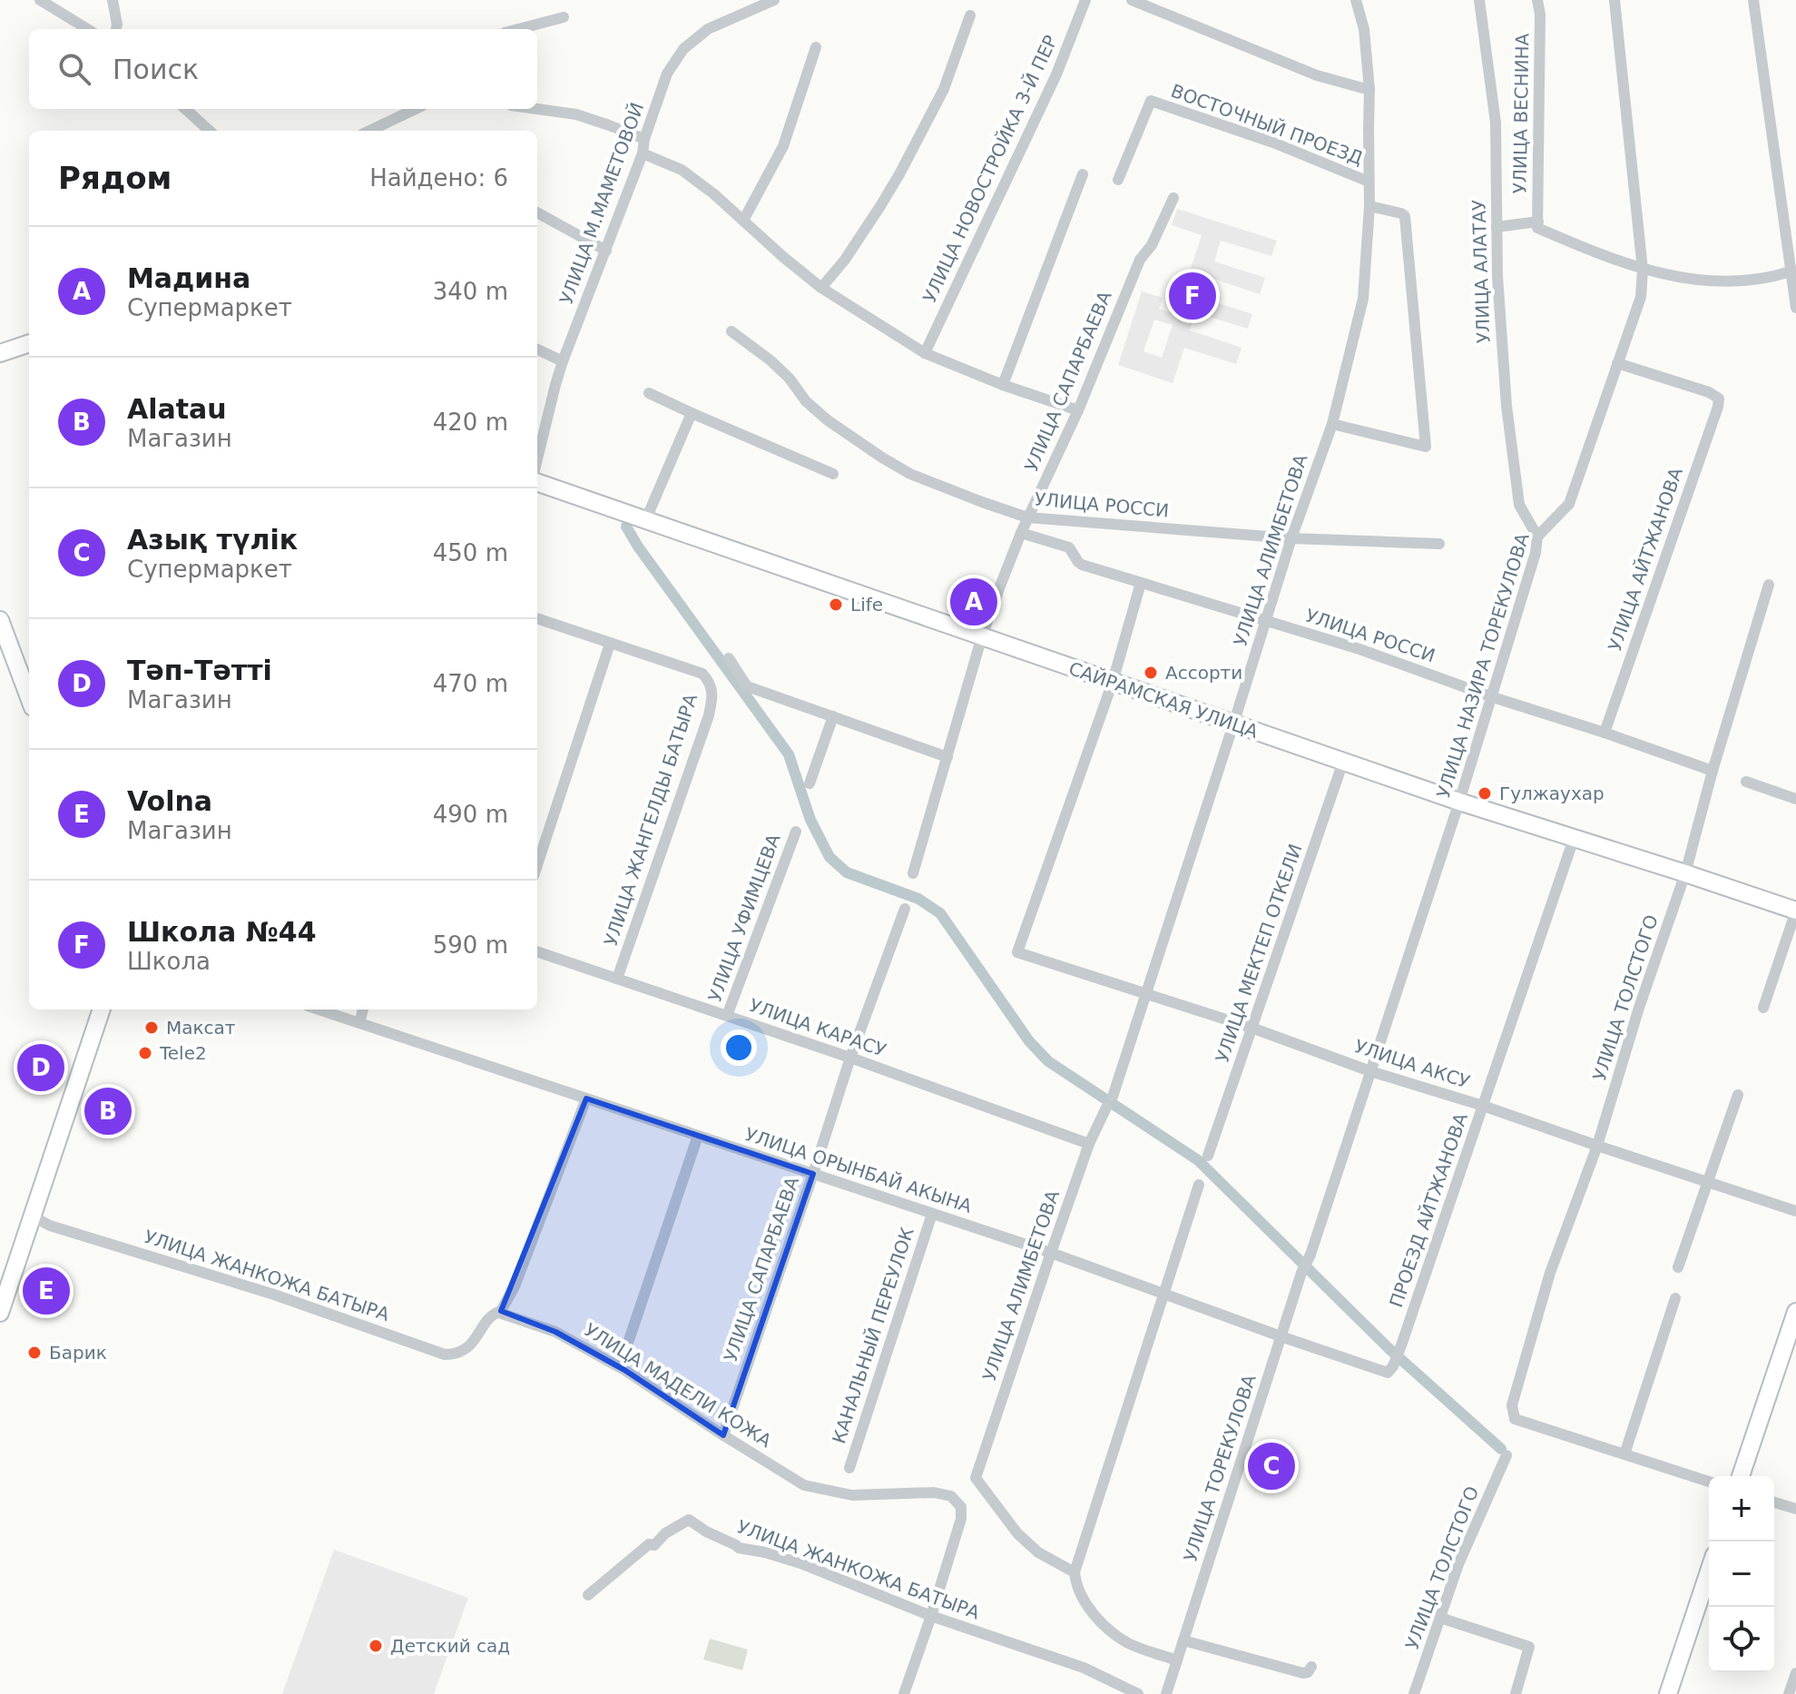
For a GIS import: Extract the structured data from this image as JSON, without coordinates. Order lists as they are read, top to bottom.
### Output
{
  "streets": {
    "main road": ["САЙРАМСКАЯ УЛИЦА"],
    "street": [
      "УЛИЦА ВЕСНИНА",
      "ВОСТОЧНЫЙ ПРОЕЗД",
      "УЛИЦА НОВОСТРОЙКА 3-Й ПЕР",
      "УЛИЦА М.МАМЕТОВОЙ",
      "УЛИЦА АЛАТАУ",
      "УЛИЦА САПАРБАЕВА",
      "УЛИЦА РОССИ",
      "УЛИЦА АЛИМБЕТОВА",
      "УЛИЦА АЙТЖАНОВА",
      "УЛИЦА НАЗИРА ТОРЕКУЛОВА",
      "УЛИЦА ЖАНГЕЛДЫ БАТЫРА",
      "УЛИЦА УФИМЦЕВА",
      "УЛИЦА МЕКТЕП ОТКЕЛИ",
      "УЛИЦА ТОЛСТОГО",
      "УЛИЦА КАРАСУ",
      "УЛИЦА АКСУ",
      "УЛИЦА ОРЫНБАЙ АКЫНА",
      "ПРОЕЗД АЙТЖАНОВА",
      "УЛИЦА ЖАНКОЖА БАТЫРА",
      "КАНАЛЬНЫЙ ПЕРЕУЛОК",
      "УЛИЦА МАДЕЛИ КОЖА",
      "УЛИЦА ТОРЕКУЛОВА"
    ]
  },
  "crossings": [
    ["ВОСТОЧНЫЙ ПРОЕЗД", "УЛИЦА АЛИМБЕТОВА"],
    ["УЛИЦА АЛАТАУ", "УЛИЦА НАЗИРА ТОРЕКУЛОВА"],
    ["УЛИЦА САПАРБАЕВА", "УЛИЦА РОССИ"],
    ["УЛИЦА САПАРБАЕВА", "САЙРАМСКАЯ УЛИЦА"],
    ["УЛИЦА САПАРБАЕВА", "УЛИЦА КАРАСУ"],
    ["УЛИЦА САПАРБАЕВА", "УЛИЦА ОРЫНБАЙ АКЫНА"],
    ["УЛИЦА САПАРБАЕВА", "УЛИЦА МАДЕЛИ КОЖА"],
    ["УЛИЦА РОССИ", "УЛИЦА АЛИМБЕТОВА"],
    ["УЛИЦА РОССИ", "УЛИЦА АЙТЖАНОВА"],
    ["УЛИЦА РОССИ", "УЛИЦА НАЗИРА ТОРЕКУЛОВА"],
    ["УЛИЦА РОССИ", "УЛИЦА ТОЛСТОГО"],
    ["УЛИЦА АЛИМБЕТОВА", "САЙРАМСКАЯ УЛИЦА"],
    ["УЛИЦА АЛИМБЕТОВА", "УЛИЦА КАРАСУ"],
    ["УЛИЦА АЛИМБЕТОВА", "УЛИЦА АКСУ"],
    ["УЛИЦА АЛИМБЕТОВА", "УЛИЦА ОРЫНБАЙ АКЫНА"],
    ["УЛИЦА АЙТЖАНОВА", "УЛИЦА НАЗИРА ТОРЕКУЛОВА"],
    ["УЛИЦА НАЗИРА ТОРЕКУЛОВА", "САЙРАМСКАЯ УЛИЦА"],
    ["УЛИЦА НАЗИРА ТОРЕКУЛОВА", "УЛИЦА АКСУ"],
    ["УЛИЦА НАЗИРА ТОРЕКУЛОВА", "УЛИЦА ТОРЕКУЛОВА"],
    ["САЙРАМСКАЯ УЛИЦА", "УЛИЦА МЕКТЕП ОТКЕЛИ"],
    ["САЙРАМСКАЯ УЛИЦА", "УЛИЦА ТОЛСТОГО"],
    ["САЙРАМСКАЯ УЛИЦА", "УЛИЦА АКСУ"],
    ["САЙРАМСКАЯ УЛИЦА", "ПРОЕЗД АЙТЖАНОВА"],
    ["УЛИЦА ЖАНГЕЛДЫ БАТЫРА", "УЛИЦА КАРАСУ"],
    ["УЛИЦА УФИМЦЕВА", "УЛИЦА КАРАСУ"],
    ["УЛИЦА МЕКТЕП ОТКЕЛИ", "УЛИЦА АКСУ"],
    ["УЛИЦА ТОЛСТОГО", "УЛИЦА АКСУ"],
    ["УЛИЦА АКСУ", "ПРОЕЗД АЙТЖАНОВА"],
    ["УЛИЦА ОРЫНБАЙ АКЫНА", "ПРОЕЗД АЙТЖАНОВА"],
    ["УЛИЦА ОРЫНБАЙ АКЫНА", "КАНАЛЬНЫЙ ПЕРЕУЛОК"],
    ["УЛИЦА ОРЫНБАЙ АКЫНА", "УЛИЦА ТОРЕКУЛОВА"],
    ["УЛИЦА ЖАНКОЖА БАТЫРА", "УЛИЦА МАДЕЛИ КОЖА"]
  ],
  "places": [
    "Life",
    "Ассорти",
    "Гулжаухар",
    "Максат",
    "Tele2",
    "Барик",
    "Детский сад"
  ],
  "page": {
    "search": "Поиск",
    "heading": ["Рядом", "Найдено: 6"],
    "list": [
      {
        "mark": "A",
        "name": "Мадина",
        "note": "Супермаркет",
        "value": "340 m"
      },
      {
        "mark": "B",
        "name": "Alatau",
        "note": "Магазин",
        "value": "420 m"
      },
      {
        "mark": "C",
        "name": "Азық түлік",
        "note": "Супермаркет",
        "value": "450 m"
      },
      {
        "mark": "D",
        "name": "Тәп-Тәтті",
        "note": "Магазин",
        "value": "470 m"
      },
      {
        "mark": "E",
        "name": "Volna",
        "note": "Магазин",
        "value": "490 m"
      },
      {
        "mark": "F",
        "name": "Школа №44",
        "note": "Школа",
        "value": "590 m"
      }
    ],
    "pins": [
      "F",
      "A",
      "D",
      "B",
      "E",
      "C"
    ],
    "map_buttons": ["+", "−"]
  }
}
